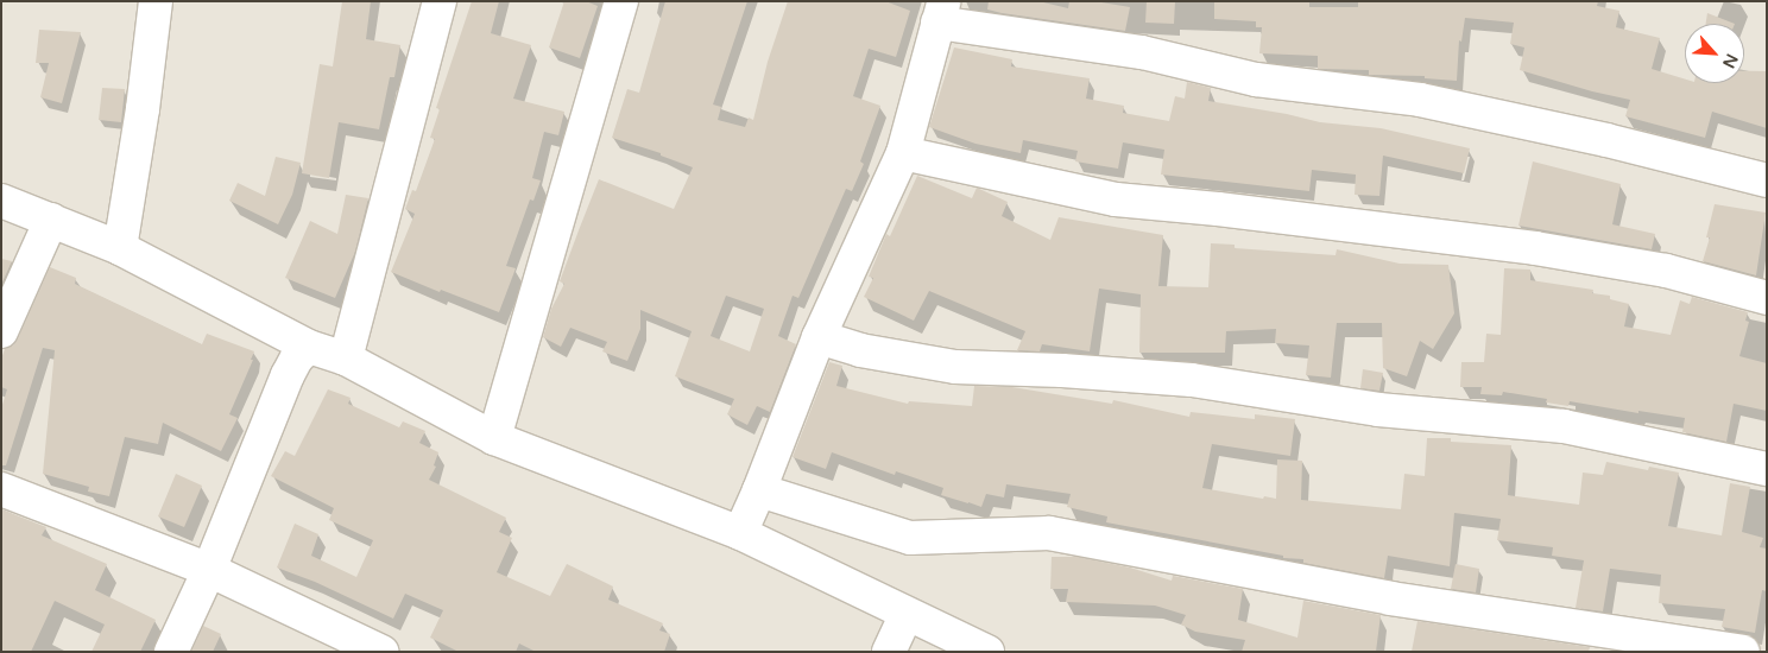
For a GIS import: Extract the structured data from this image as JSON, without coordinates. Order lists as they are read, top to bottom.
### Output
{
  "north": "bottom right"
}
